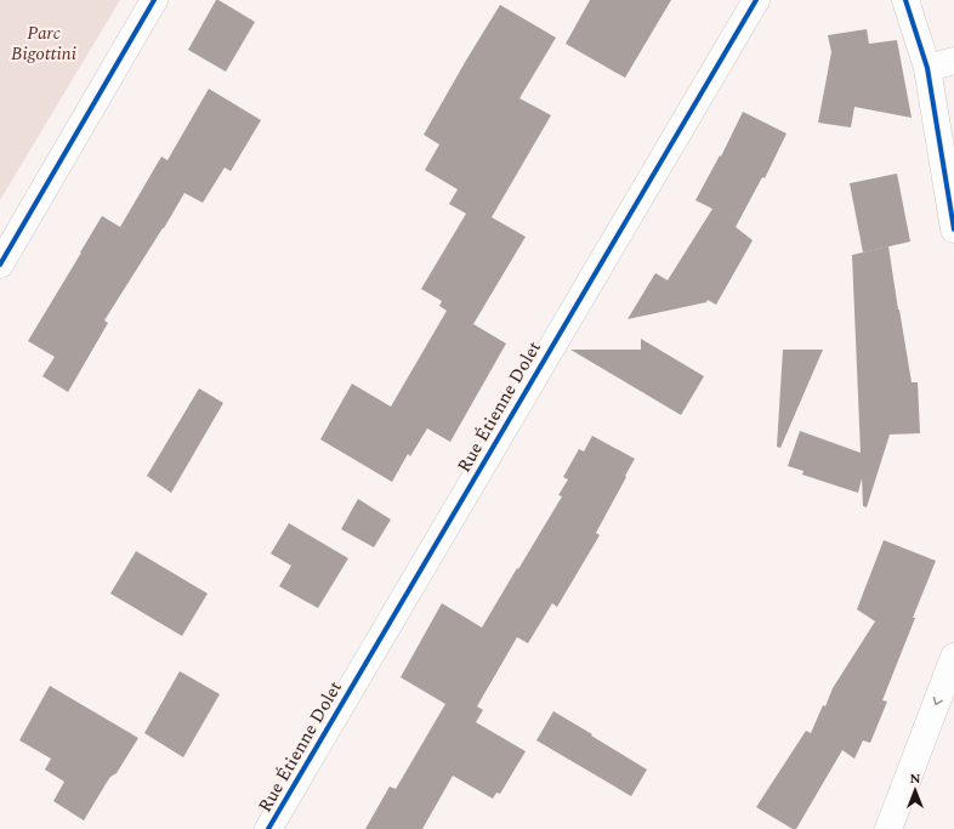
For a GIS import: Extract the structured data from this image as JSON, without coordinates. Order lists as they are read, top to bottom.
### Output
{
  "streets": {
    "street": ["Rue Étienne Dolet"]
  },
  "parks": ["Parc Bigottini"],
  "north": "top"
}
